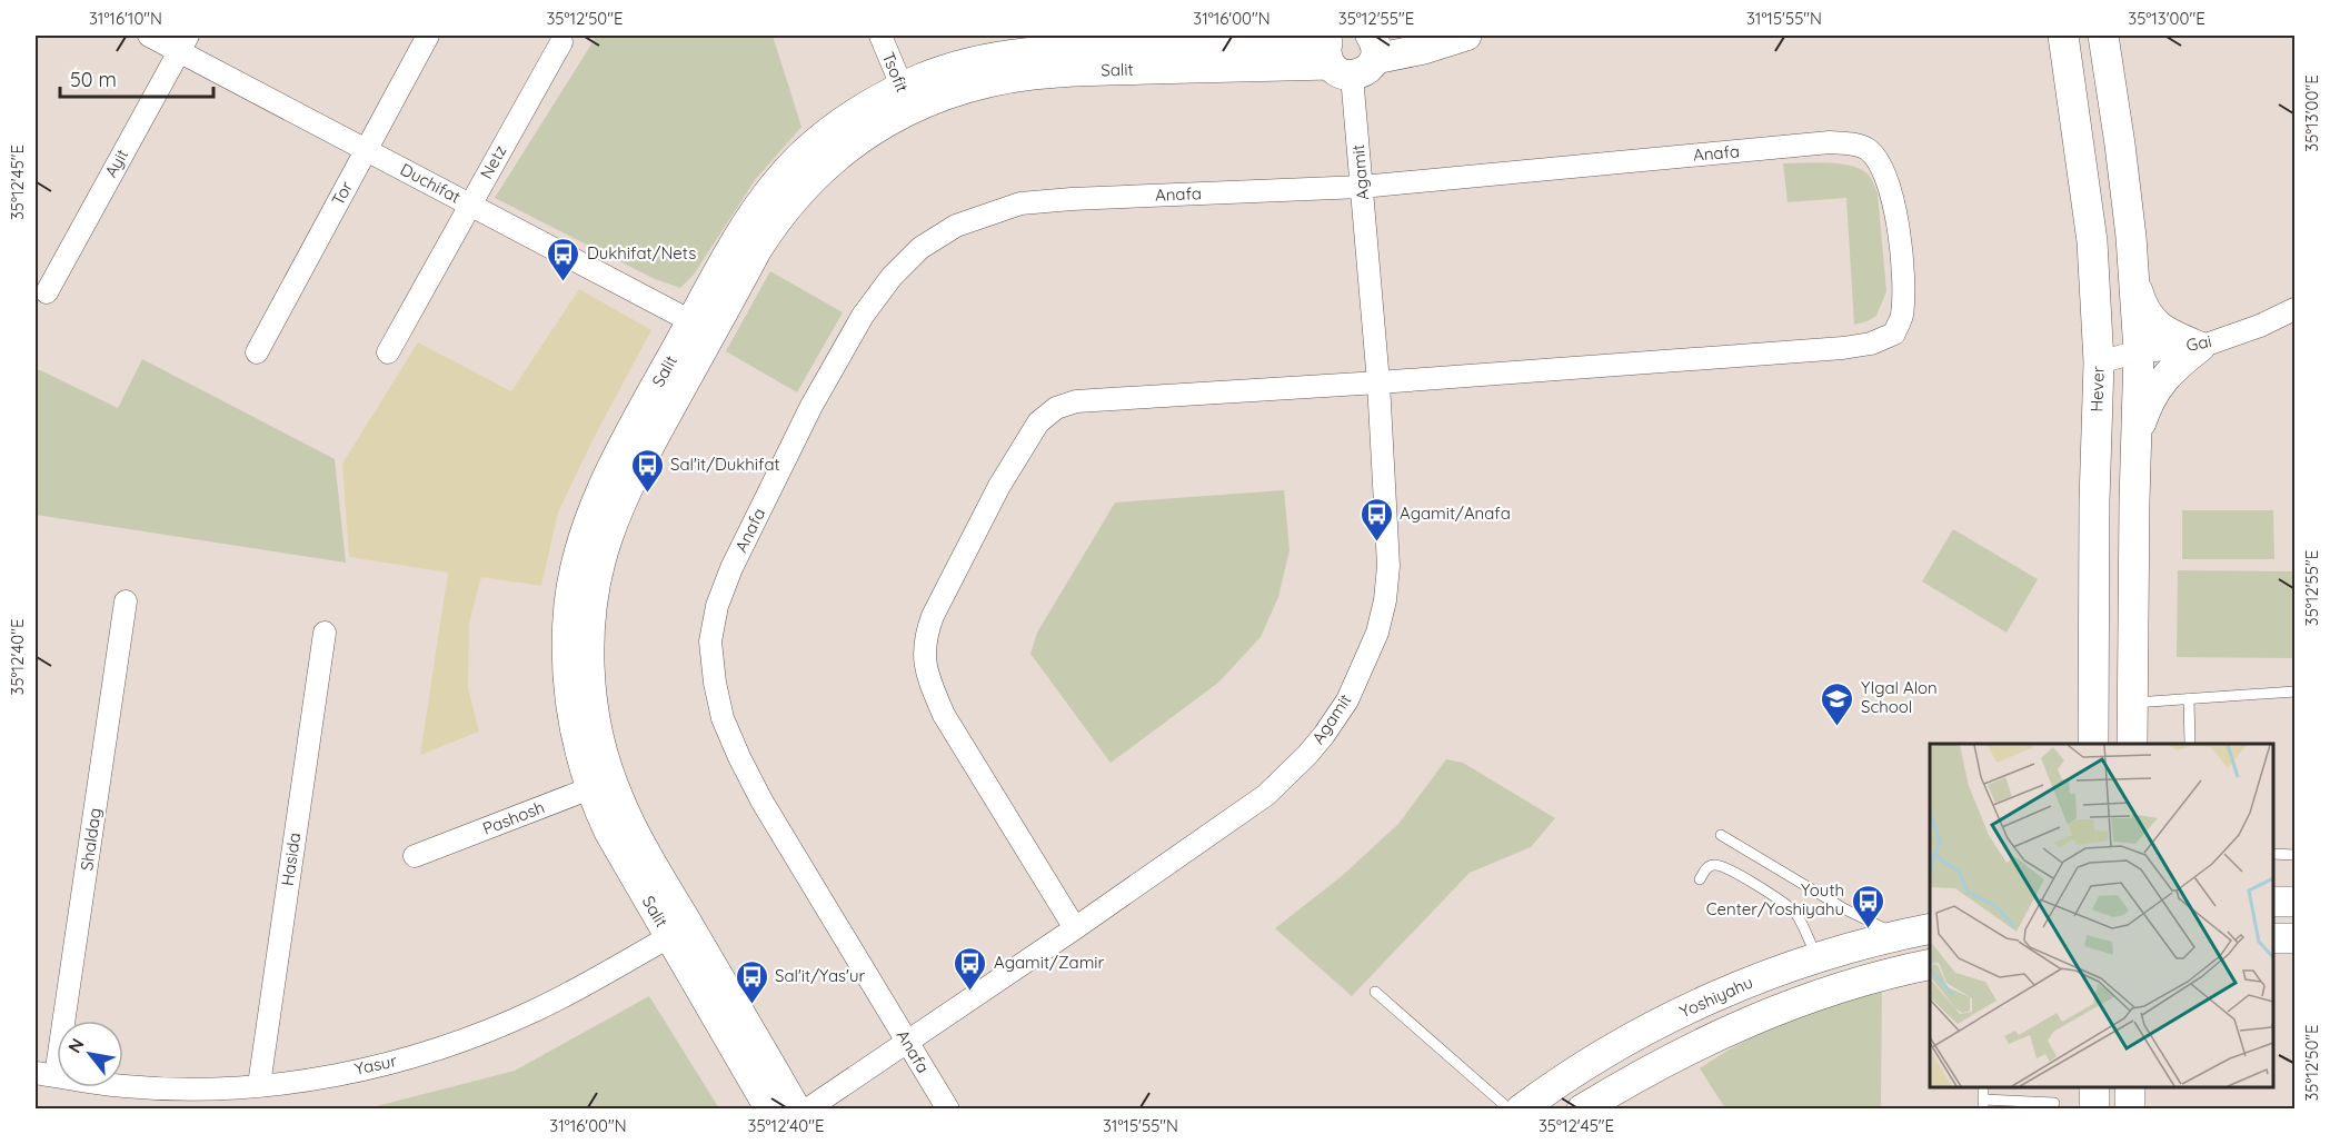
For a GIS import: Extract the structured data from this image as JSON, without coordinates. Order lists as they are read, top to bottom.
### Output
{
  "streets": {
    "street": [
      "Salit",
      "Tsofit",
      "Anafa",
      "Netz",
      "Ayit",
      "Agamit",
      "Duchifat",
      "Tor",
      "Gai",
      "Hever",
      "Pashosh",
      "Shaldag",
      "Hasida",
      "Yoshiyahu",
      "Yasur"
    ]
  },
  "crossings": [
    ["Salit", "Tsofit"],
    ["Salit", "Agamit"],
    ["Salit", "Duchifat"],
    ["Salit", "Pashosh"],
    ["Salit", "Yasur"],
    ["Anafa", "Agamit"],
    ["Netz", "Duchifat"],
    ["Ayit", "Duchifat"],
    ["Duchifat", "Tor"],
    ["Gai", "Hever"],
    ["Shaldag", "Yasur"],
    ["Hasida", "Yasur"]
  ],
  "places": {
    "bus stop": [
      "Dukhifat/Nets",
      "Sal'it/Dukhifat",
      "Agamit/Anafa",
      "Youth Center/Yoshiyahu",
      "Agamit/Zamir",
      "Sal'it/Yas'ur"
    ],
    "school or university": ["YIgal Alon School"]
  },
  "scale_bar": "50 m",
  "north": "top left",
  "coordinates": [
    "31°16'10\"N",
    "35°12'50\"E",
    "31°16'00\"N",
    "35°12'55\"E",
    "31°15'55\"N",
    "35°13'00\"E",
    "35°12'45\"E",
    "35°12'40\"E"
  ]
}
